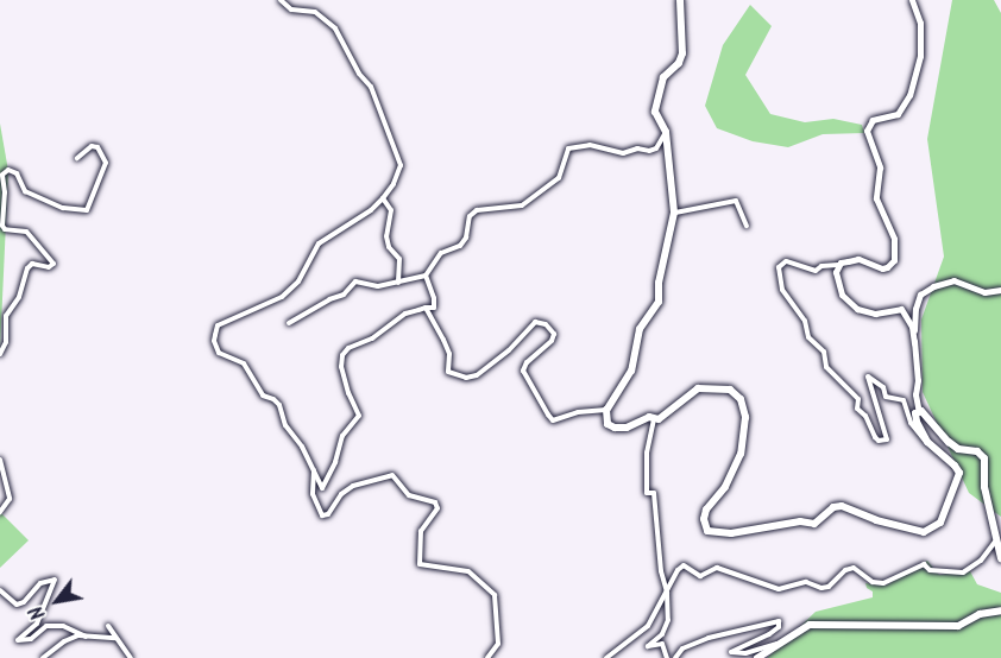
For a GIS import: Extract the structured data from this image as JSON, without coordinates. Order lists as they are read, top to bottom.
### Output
{
  "north": "bottom left"
}
